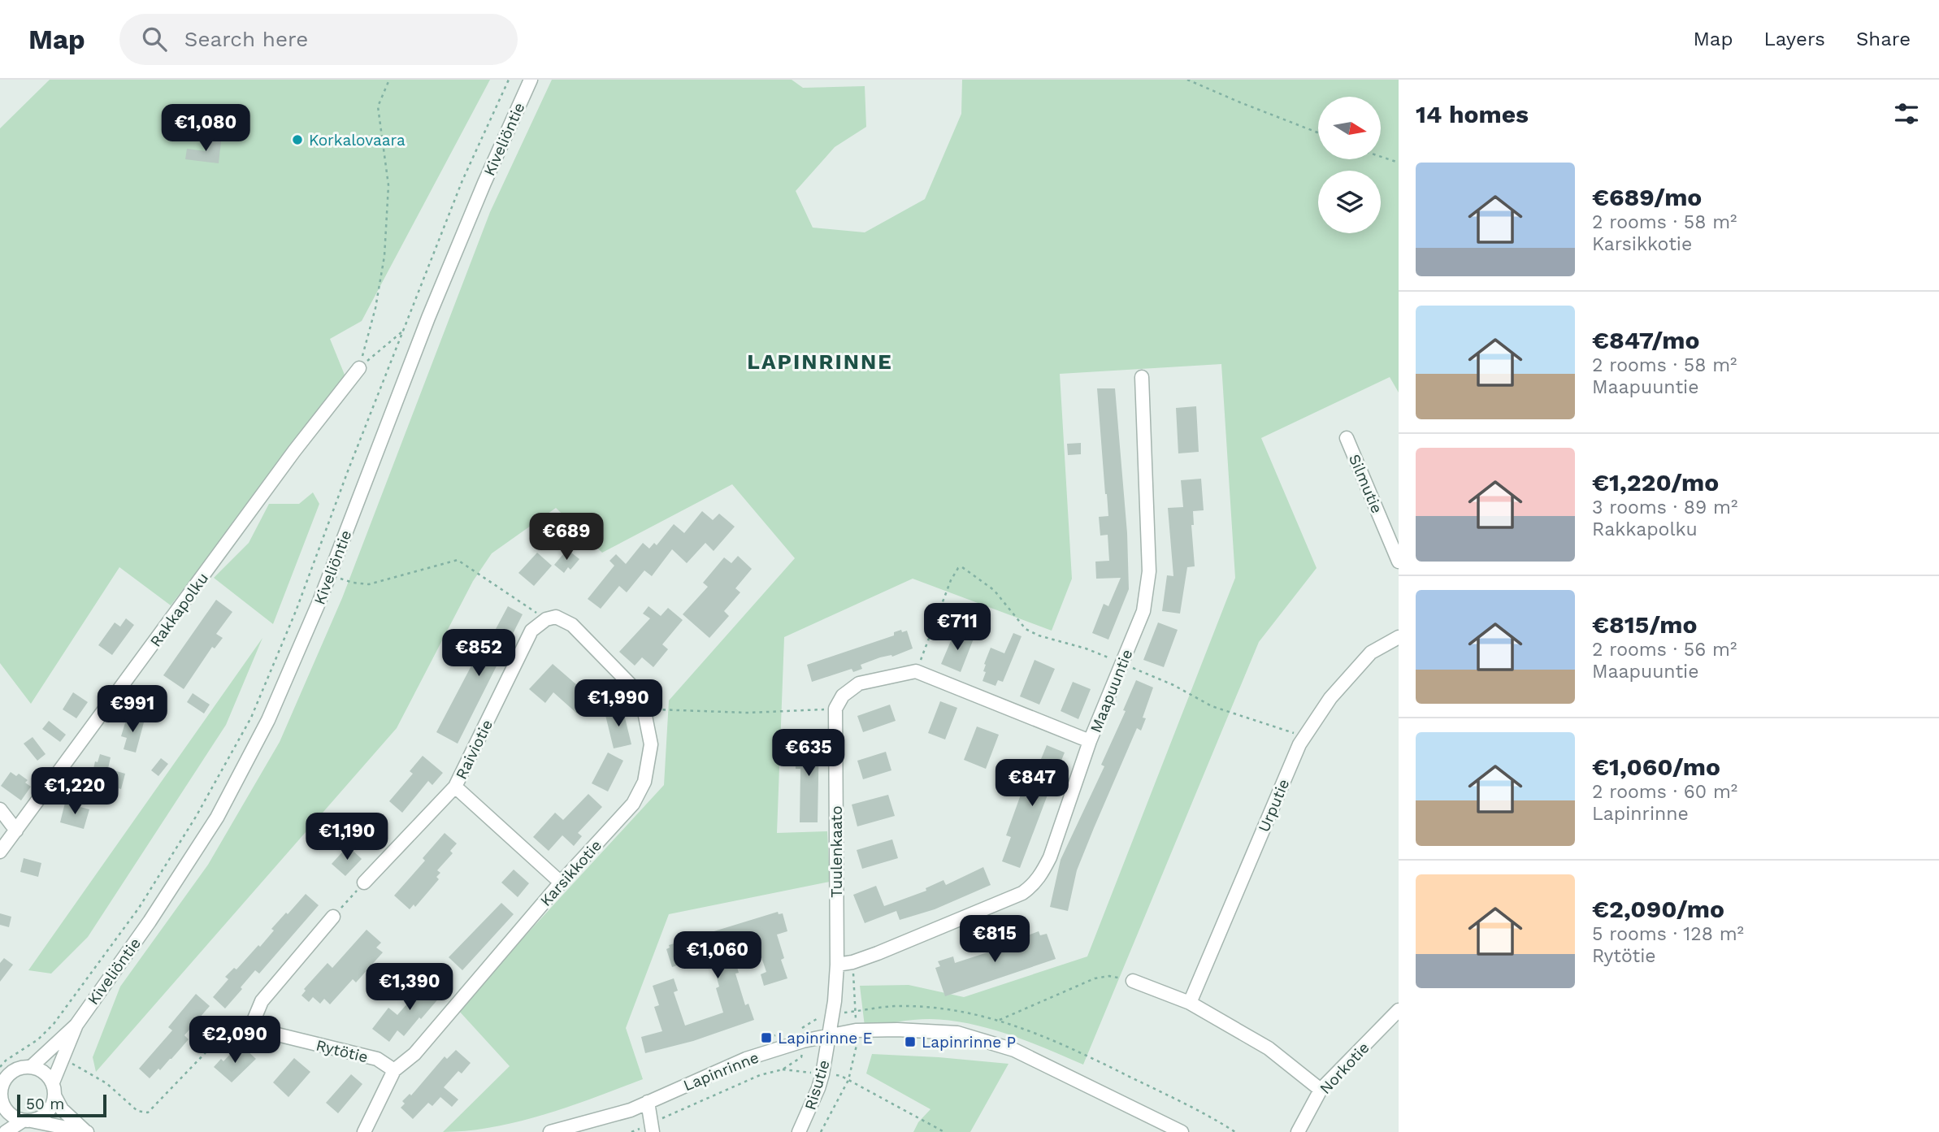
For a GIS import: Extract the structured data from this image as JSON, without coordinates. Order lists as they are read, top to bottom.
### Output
{
  "streets": {
    "street": [
      "Kiveliöntie",
      "Silmutie",
      "Rakkapolku",
      "Maapuuntie",
      "Raiviotie",
      "Urputie",
      "Tuulenkaato",
      "Karsikkotie",
      "Rytötie",
      "Norkotie",
      "Lapinrinne",
      "Risutie"
    ]
  },
  "crossings": [
    ["Maapuuntie", "Tuulenkaato"],
    ["Raiviotie", "Karsikkotie"],
    ["Tuulenkaato", "Lapinrinne"],
    ["Tuulenkaato", "Risutie"],
    ["Karsikkotie", "Rytötie"],
    ["Lapinrinne", "Risutie"]
  ],
  "districts": ["LAPINRINNE"],
  "places": {
    "other": ["Korkalovaara"],
    "transit": ["Lapinrinne E", "Lapinrinne P"]
  },
  "scale_bar": "50 m",
  "north": "right",
  "page": {
    "header": "Map",
    "search": "Search here",
    "nav": ["Map", "Layers", "Share"],
    "heading": "14 homes",
    "price": [
      "€1,080",
      "€689",
      "€711",
      "€852",
      "€1,990",
      "€991",
      "€635",
      "€847",
      "€1,220",
      "€1,190",
      "€815",
      "€1,060",
      "€1,390",
      "€2,090"
    ],
    "list": [
      {
        "name": "€689/mo",
        "note": "2 rooms · 58 m² · Karsikkotie"
      },
      {
        "name": "€847/mo",
        "note": "2 rooms · 58 m² · Maapuuntie"
      },
      {
        "name": "€1,220/mo",
        "note": "3 rooms · 89 m² · Rakkapolku"
      },
      {
        "name": "€815/mo",
        "note": "2 rooms · 56 m² · Maapuuntie"
      },
      {
        "name": "€1,060/mo",
        "note": "2 rooms · 60 m² · Lapinrinne"
      },
      {
        "name": "€2,090/mo",
        "note": "5 rooms · 128 m² · Rytötie"
      }
    ],
    "scale": "50 m"
  }
}
